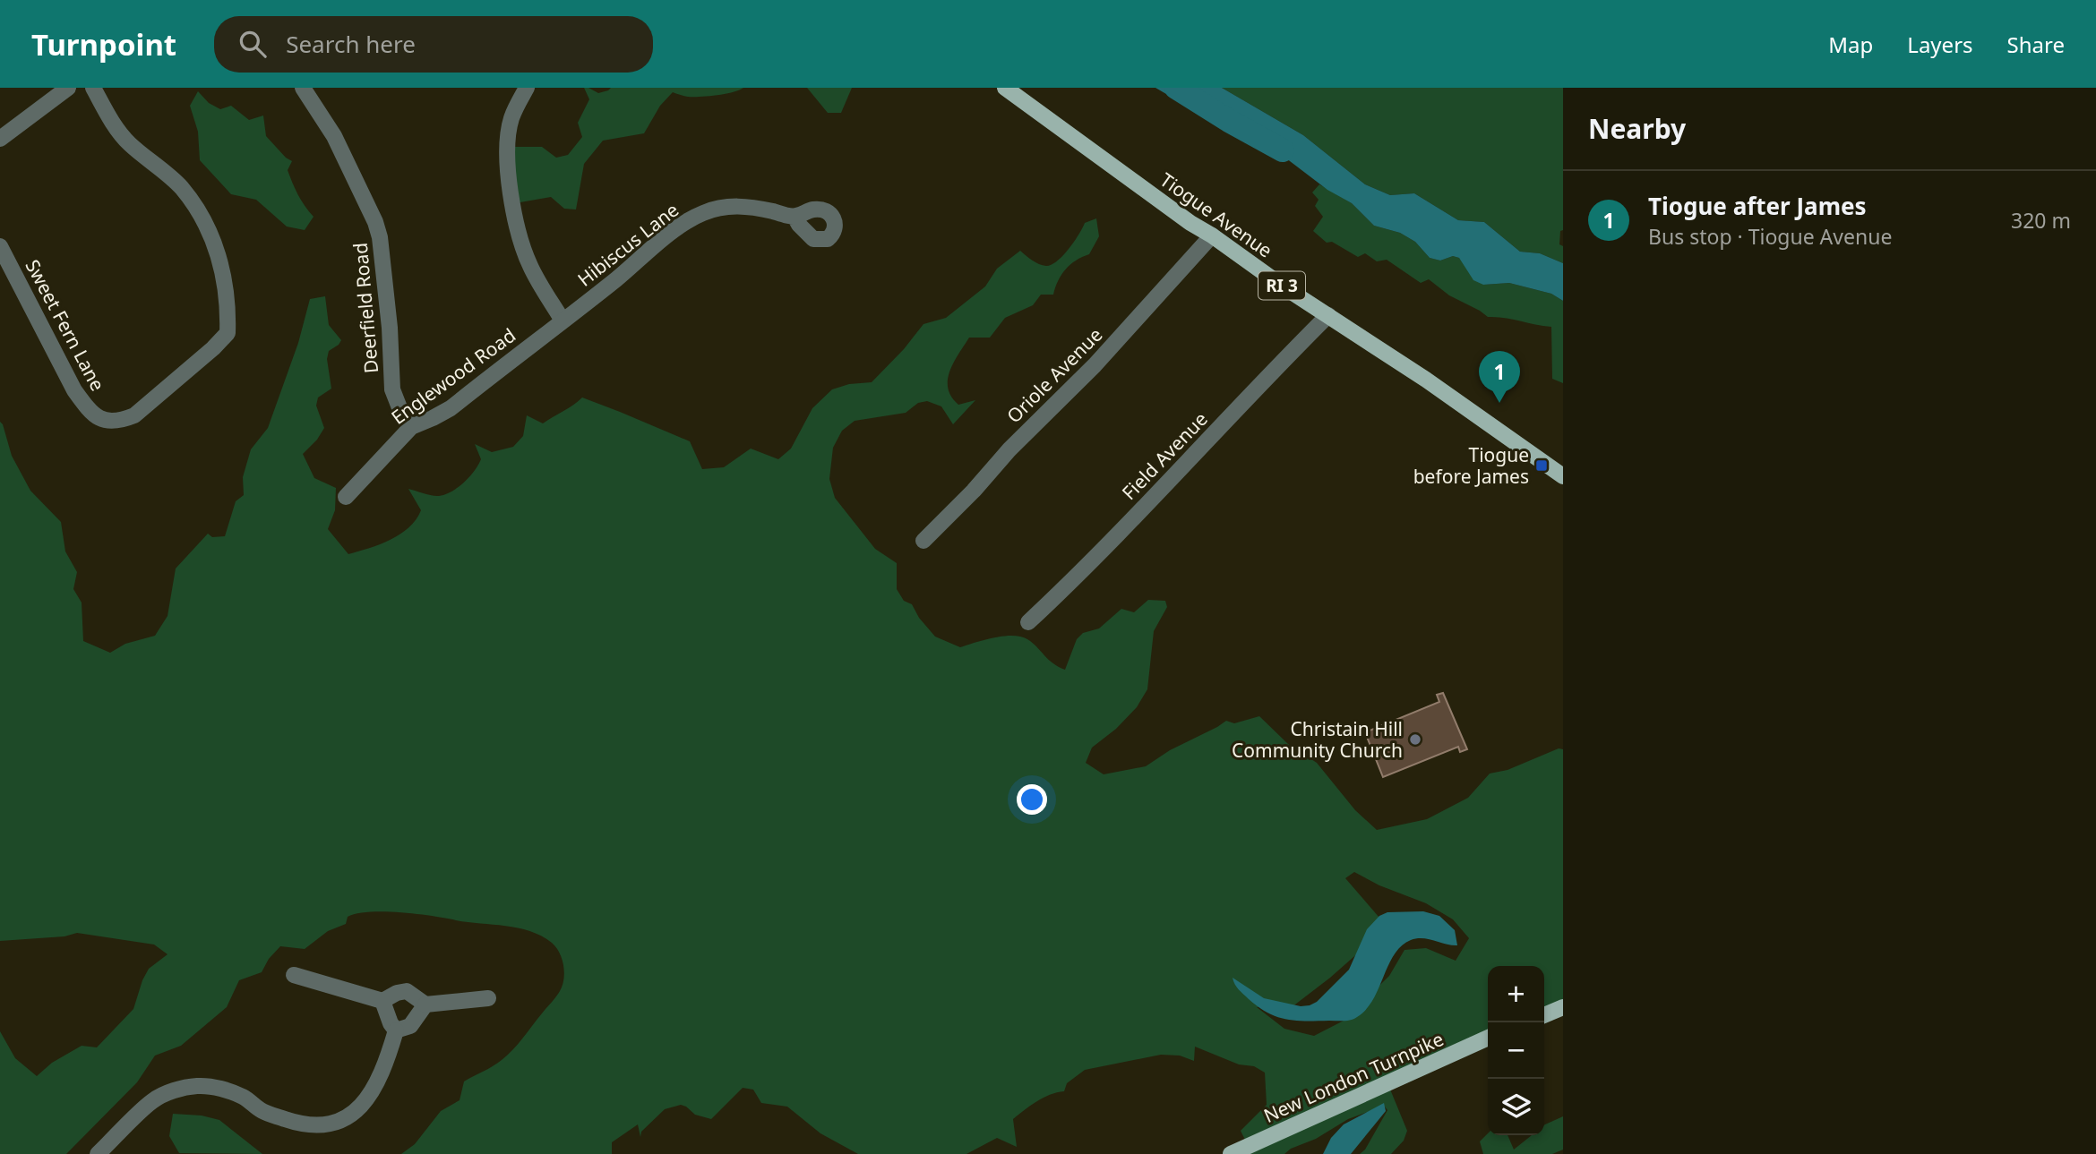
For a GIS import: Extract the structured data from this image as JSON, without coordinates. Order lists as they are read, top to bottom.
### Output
{
  "streets": {
    "main road": ["Tiogue Avenue", "RI 3", "New London Turnpike"],
    "street": [
      "Hibiscus Lane",
      "Deerfield Road",
      "Sweet Fern Lane",
      "Oriole Avenue",
      "Englewood Road",
      "Field Avenue"
    ]
  },
  "crossings": [
    ["Tiogue Avenue", "Oriole Avenue"],
    ["Tiogue Avenue", "Field Avenue"],
    ["Hibiscus Lane", "Englewood Road"],
    ["Deerfield Road", "Englewood Road"]
  ],
  "places": {
    "transit": ["Tiogue before James"],
    "other": ["Christain Hill Community Church"]
  },
  "page": {
    "header": "Turnpoint",
    "search": "Search here",
    "nav": ["Map", "Layers", "Share"],
    "heading": "Nearby",
    "list": [
      {
        "mark": "1",
        "name": "Tiogue after James",
        "note": "Bus stop · Tiogue Avenue",
        "value": "320 m"
      }
    ],
    "pins": "1",
    "map_buttons": ["+", "−"]
  }
}
